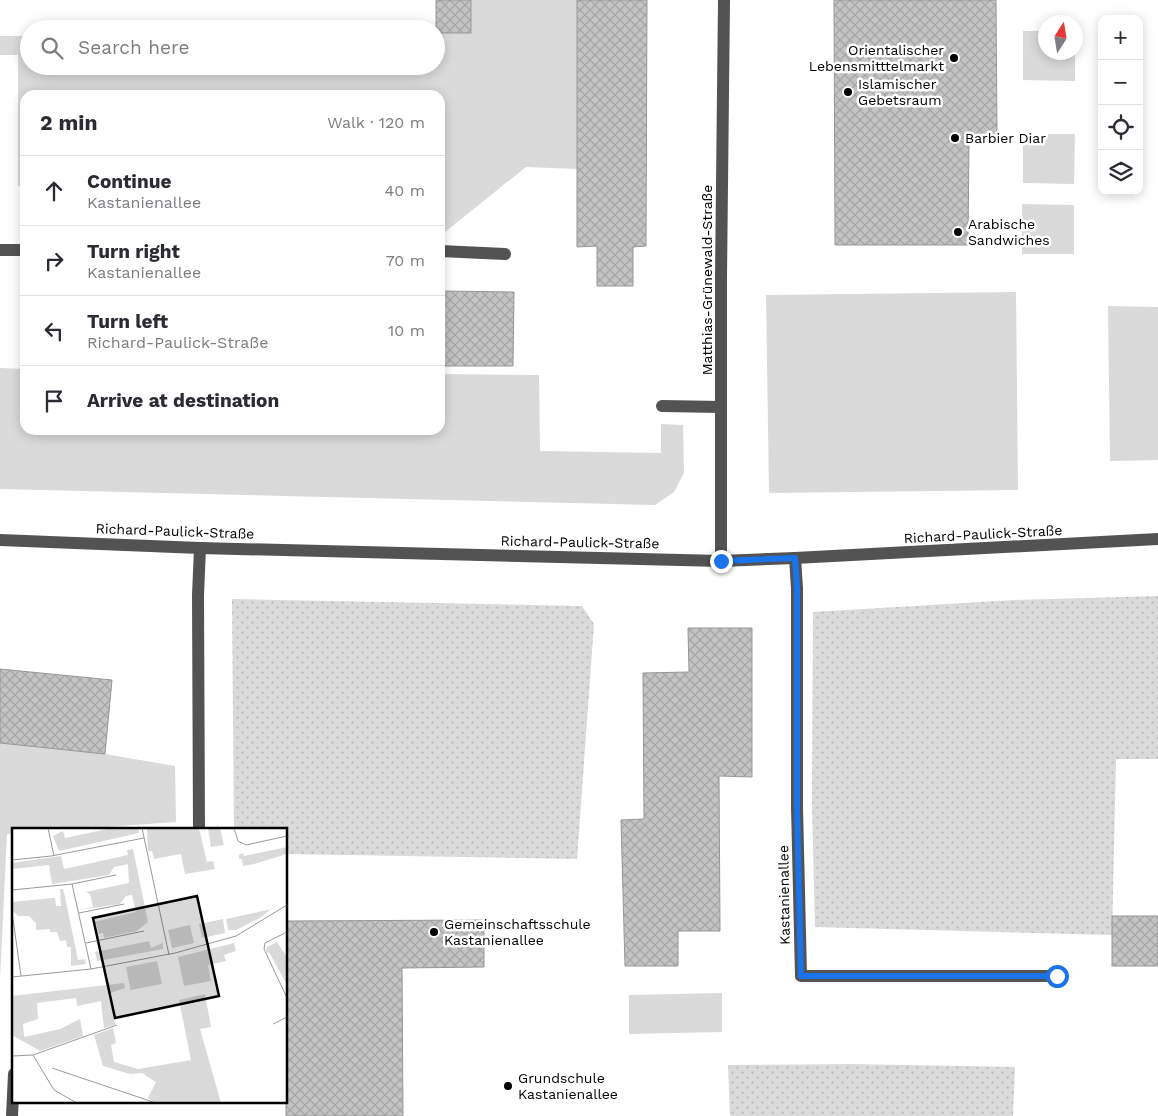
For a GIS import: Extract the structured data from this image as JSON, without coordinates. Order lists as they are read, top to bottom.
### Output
{
  "streets": {
    "street": ["Matthias-Grünewald-Straße", "Richard-Paulick-Straße", "Kastanienallee"]
  },
  "crossings": [
    ["Matthias-Grünewald-Straße", "Richard-Paulick-Straße"],
    ["Richard-Paulick-Straße", "Kastanienallee"]
  ],
  "places": [
    "Orientalischer Lebensmitttelmarkt",
    "Islamischer Gebetsraum",
    "Barbier Diar",
    "Arabische Sandwiches",
    "Gemeinschaftsschule Kastanienallee",
    "Grundschule Kastanienallee"
  ],
  "north": "top",
  "page": {
    "map_buttons": ["+", "−"],
    "search": "Search here",
    "heading": ["2 min", "Walk · 120 m"],
    "list": [
      ["Continue", "Kastanienallee", "40 m"],
      ["Turn right", "Kastanienallee", "70 m"],
      ["Turn left", "Richard-Paulick-Straße", "10 m"],
      "Arrive at destination"
    ]
  }
}
